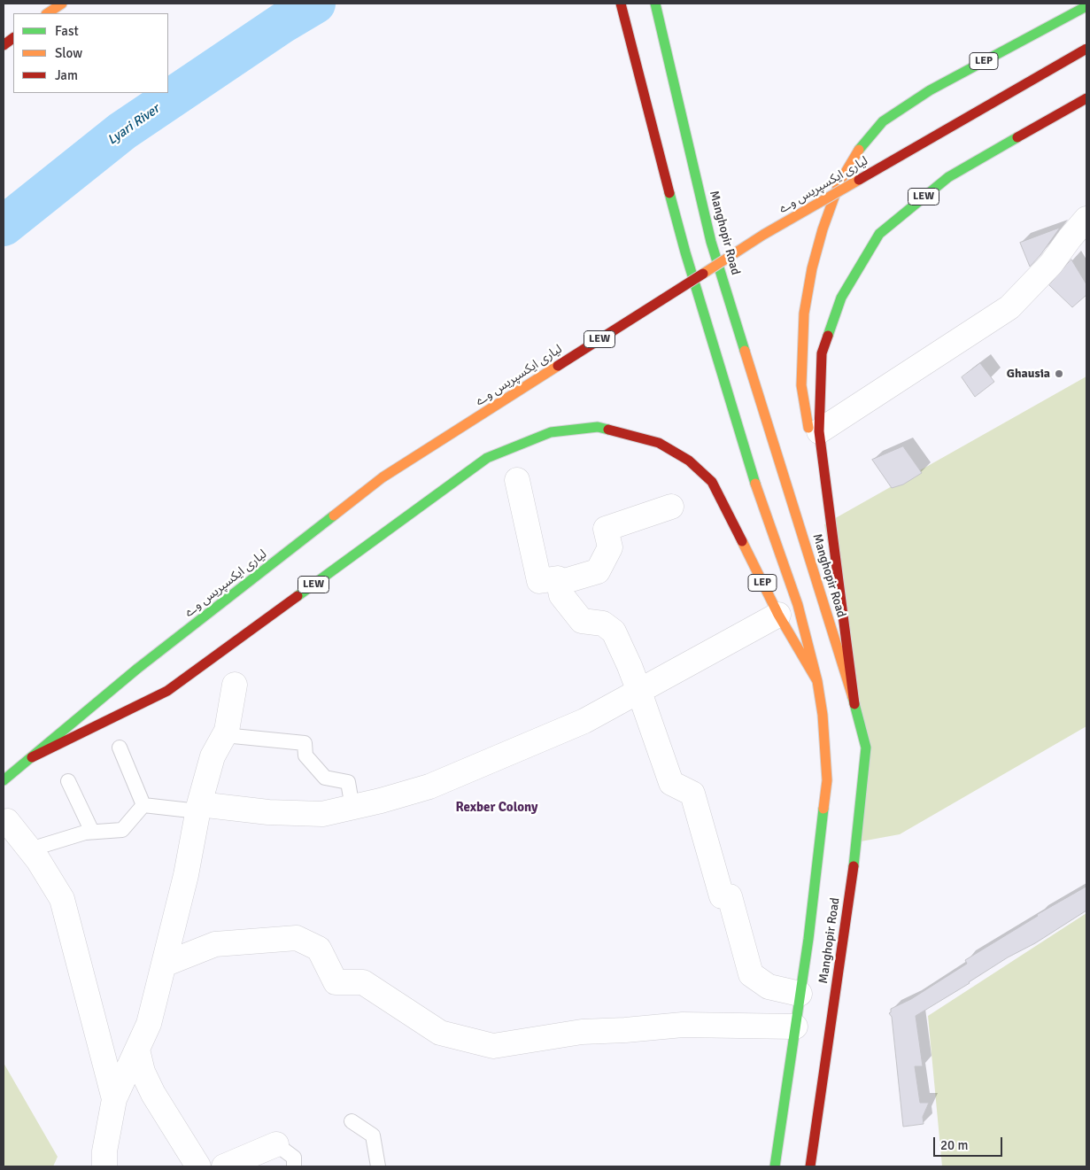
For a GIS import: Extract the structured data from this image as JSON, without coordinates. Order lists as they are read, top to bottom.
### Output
{
  "streets": {
    "main road": [
      "LEP",
      "لیاری ایکسپریس وے",
      "LEW",
      "Manghopir Road"
    ]
  },
  "crossings": [
    ["LEP", "LEW"],
    ["LEP", "Manghopir Road"],
    ["لیاری ایکسپریس وے", "LEW"],
    ["LEW", "Manghopir Road"]
  ],
  "districts": ["Rexber Colony"],
  "water": ["Lyari River"],
  "places": ["Ghausia"],
  "legend": ["Fast", "Slow", "Jam"],
  "scale_bar": "20 m"
}
